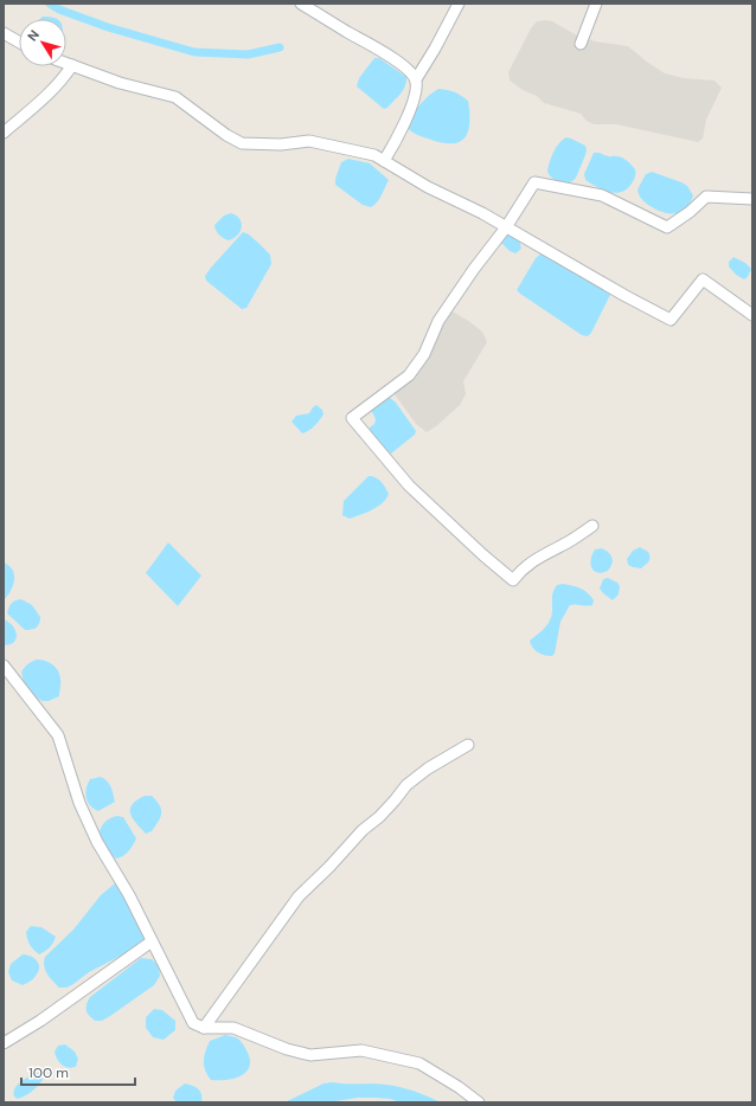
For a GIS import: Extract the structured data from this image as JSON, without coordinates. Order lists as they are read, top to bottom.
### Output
{
  "scale_bar": "100 m",
  "north": "top left"
}
